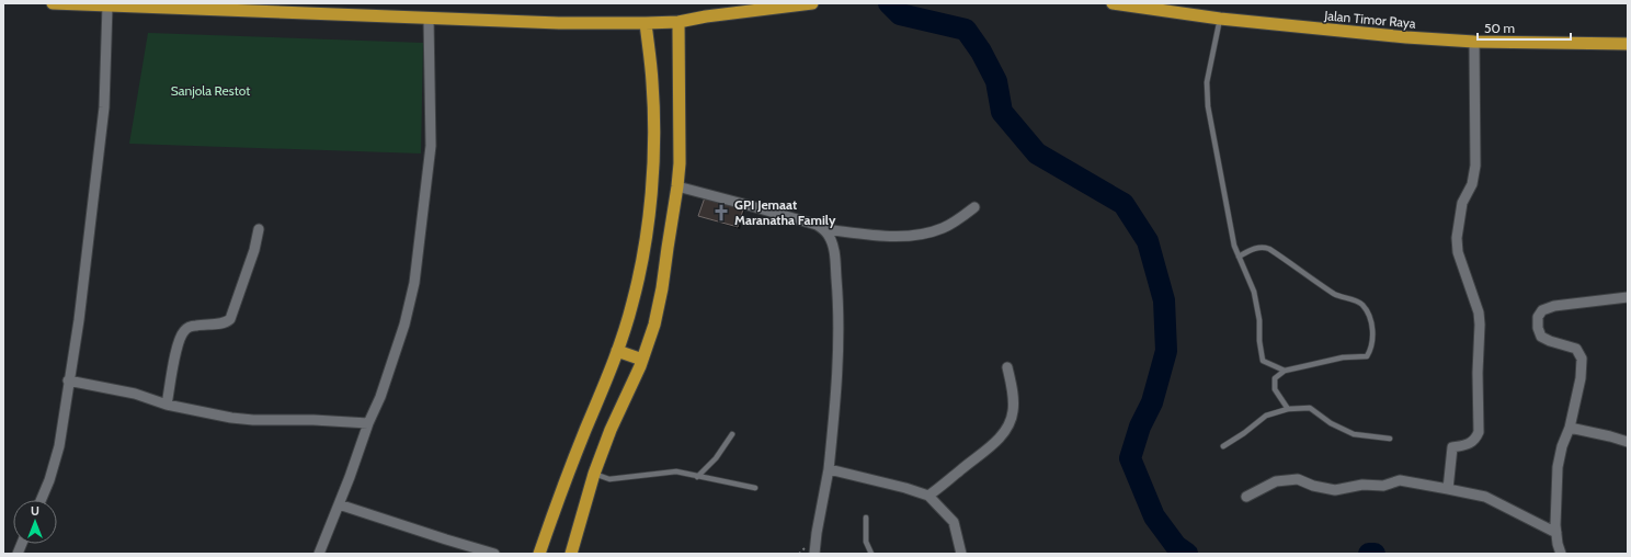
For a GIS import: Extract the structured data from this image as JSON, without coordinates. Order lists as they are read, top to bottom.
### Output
{
  "streets": {
    "highway": ["Jalan Timor Raya"]
  },
  "parks": ["Sanjola Restot"],
  "places": {
    "church": ["GPI Jemaat Maranatha Family"]
  },
  "scale_bar": "50 m",
  "north": "top"
}
